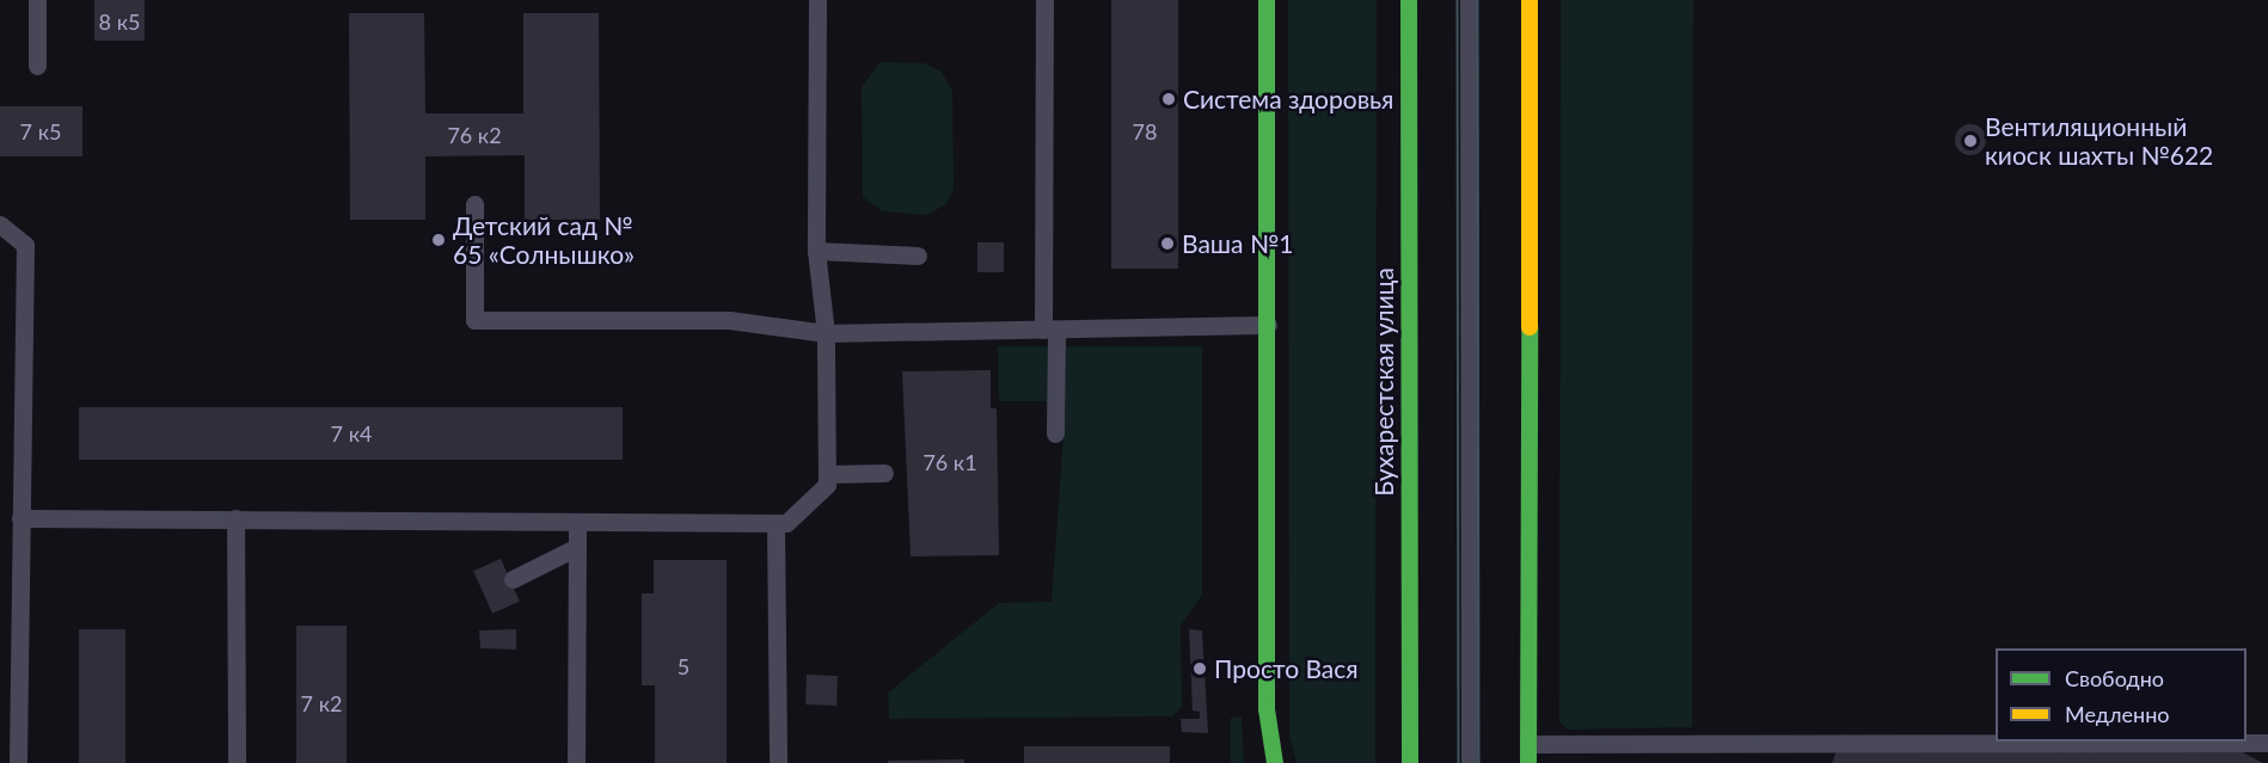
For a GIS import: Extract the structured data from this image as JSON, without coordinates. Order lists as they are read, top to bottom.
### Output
{
  "streets": {
    "main road": ["Бухарестская улица"]
  },
  "places": [
    "Система здоровья",
    "Вентиляционный киоск шахты №622",
    "Детский сад № 65 «Солнышко»",
    "Ваша №1",
    "Просто Вася"
  ],
  "house_numbers": [
    "8 к5",
    "7 к5",
    "78",
    "76 к2",
    "7 к4",
    "76 к1",
    "5",
    "7 к2"
  ],
  "legend": ["Свободно", "Медленно"]
}
